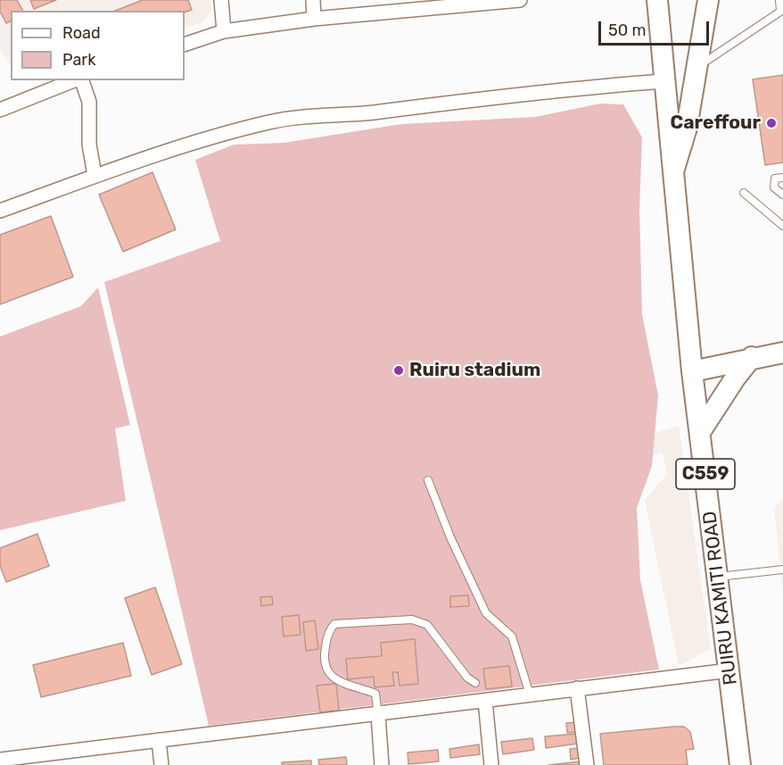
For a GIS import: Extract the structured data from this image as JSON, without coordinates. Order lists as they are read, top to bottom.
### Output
{
  "streets": {
    "main road": ["C559", "RUIRU KAMITI ROAD"]
  },
  "crossings": [
    ["C559", "RUIRU KAMITI ROAD"]
  ],
  "places": ["Careffour", "Ruiru stadium"],
  "legend": ["Road", "Park"],
  "scale_bar": "50 m"
}
